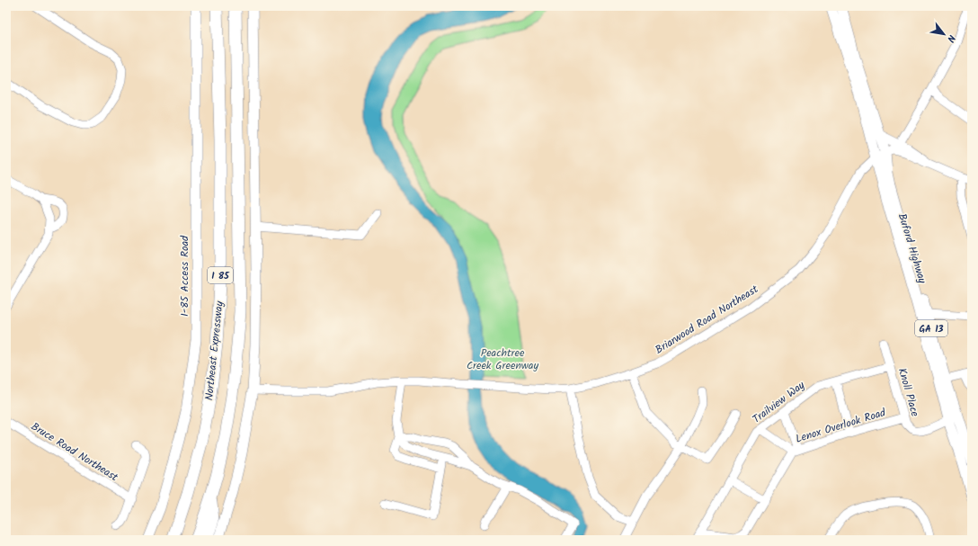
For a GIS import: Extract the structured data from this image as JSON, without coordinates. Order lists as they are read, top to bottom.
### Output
{
  "streets": {
    "highway": ["I 85", "Northeast Expressway"],
    "main road": ["Buford Highway", "I-85 Access Road", "GA 13"],
    "street": [
      "Briarwood Road Northeast",
      "Knoll Place",
      "Trailview Way",
      "Lenox Overlook Road",
      "Bruce Road Northeast"
    ]
  },
  "crossings": [
    ["Buford Highway", "Briarwood Road Northeast"],
    ["Buford Highway", "Knoll Place"],
    ["Knoll Place", "Trailview Way"],
    ["Knoll Place", "Lenox Overlook Road"],
    ["Trailview Way", "Lenox Overlook Road"]
  ],
  "parks": ["Peachtree Creek Greenway"],
  "north": "bottom right"
}
